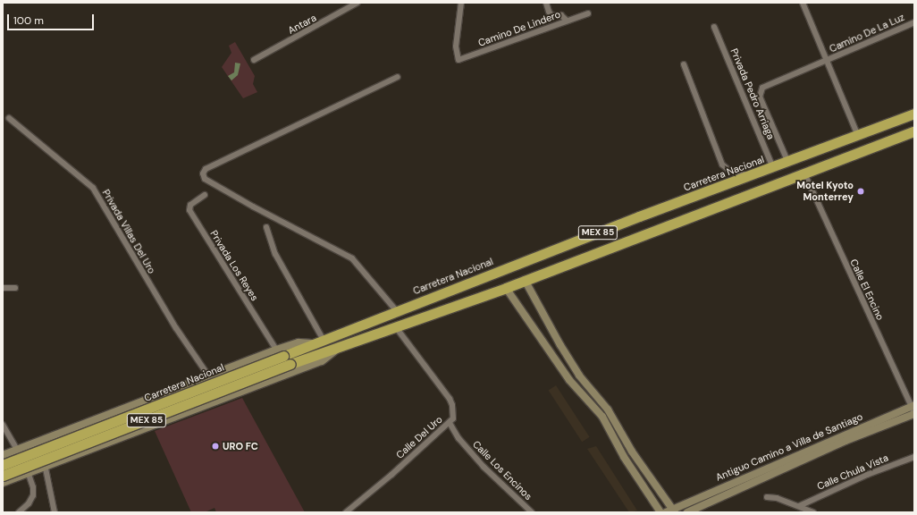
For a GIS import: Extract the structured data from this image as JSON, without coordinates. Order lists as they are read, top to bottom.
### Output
{
  "streets": {
    "highway": ["Carretera Nacional", "MEX 85"],
    "street": [
      "Antara",
      "Camino De Lindero",
      "Camino De La Luz",
      "Privada Pedro Arriaga",
      "Privada Villas Del Uro",
      "Privada Los Reyes",
      "Calle El Encino",
      "Calle Del Uro",
      "Antiguo Camino a Villa de Santiago",
      "Calle Los Encinos",
      "Calle Chula Vista"
    ]
  },
  "crossings": [
    ["Camino De La Luz", "Carretera Nacional"],
    ["Privada Pedro Arriaga", "Carretera Nacional"],
    ["Carretera Nacional", "MEX 85"],
    ["Carretera Nacional", "Privada Los Reyes"],
    ["Privada Villas Del Uro", "MEX 85"],
    ["MEX 85", "Privada Los Reyes"],
    ["MEX 85", "Calle El Encino"],
    ["MEX 85", "Calle Del Uro"],
    ["Calle El Encino", "Antiguo Camino a Villa de Santiago"],
    ["Calle Del Uro", "Calle Los Encinos"]
  ],
  "places": ["Motel Kyoto Monterrey", "URO FC"],
  "scale_bar": "100 m"
}
